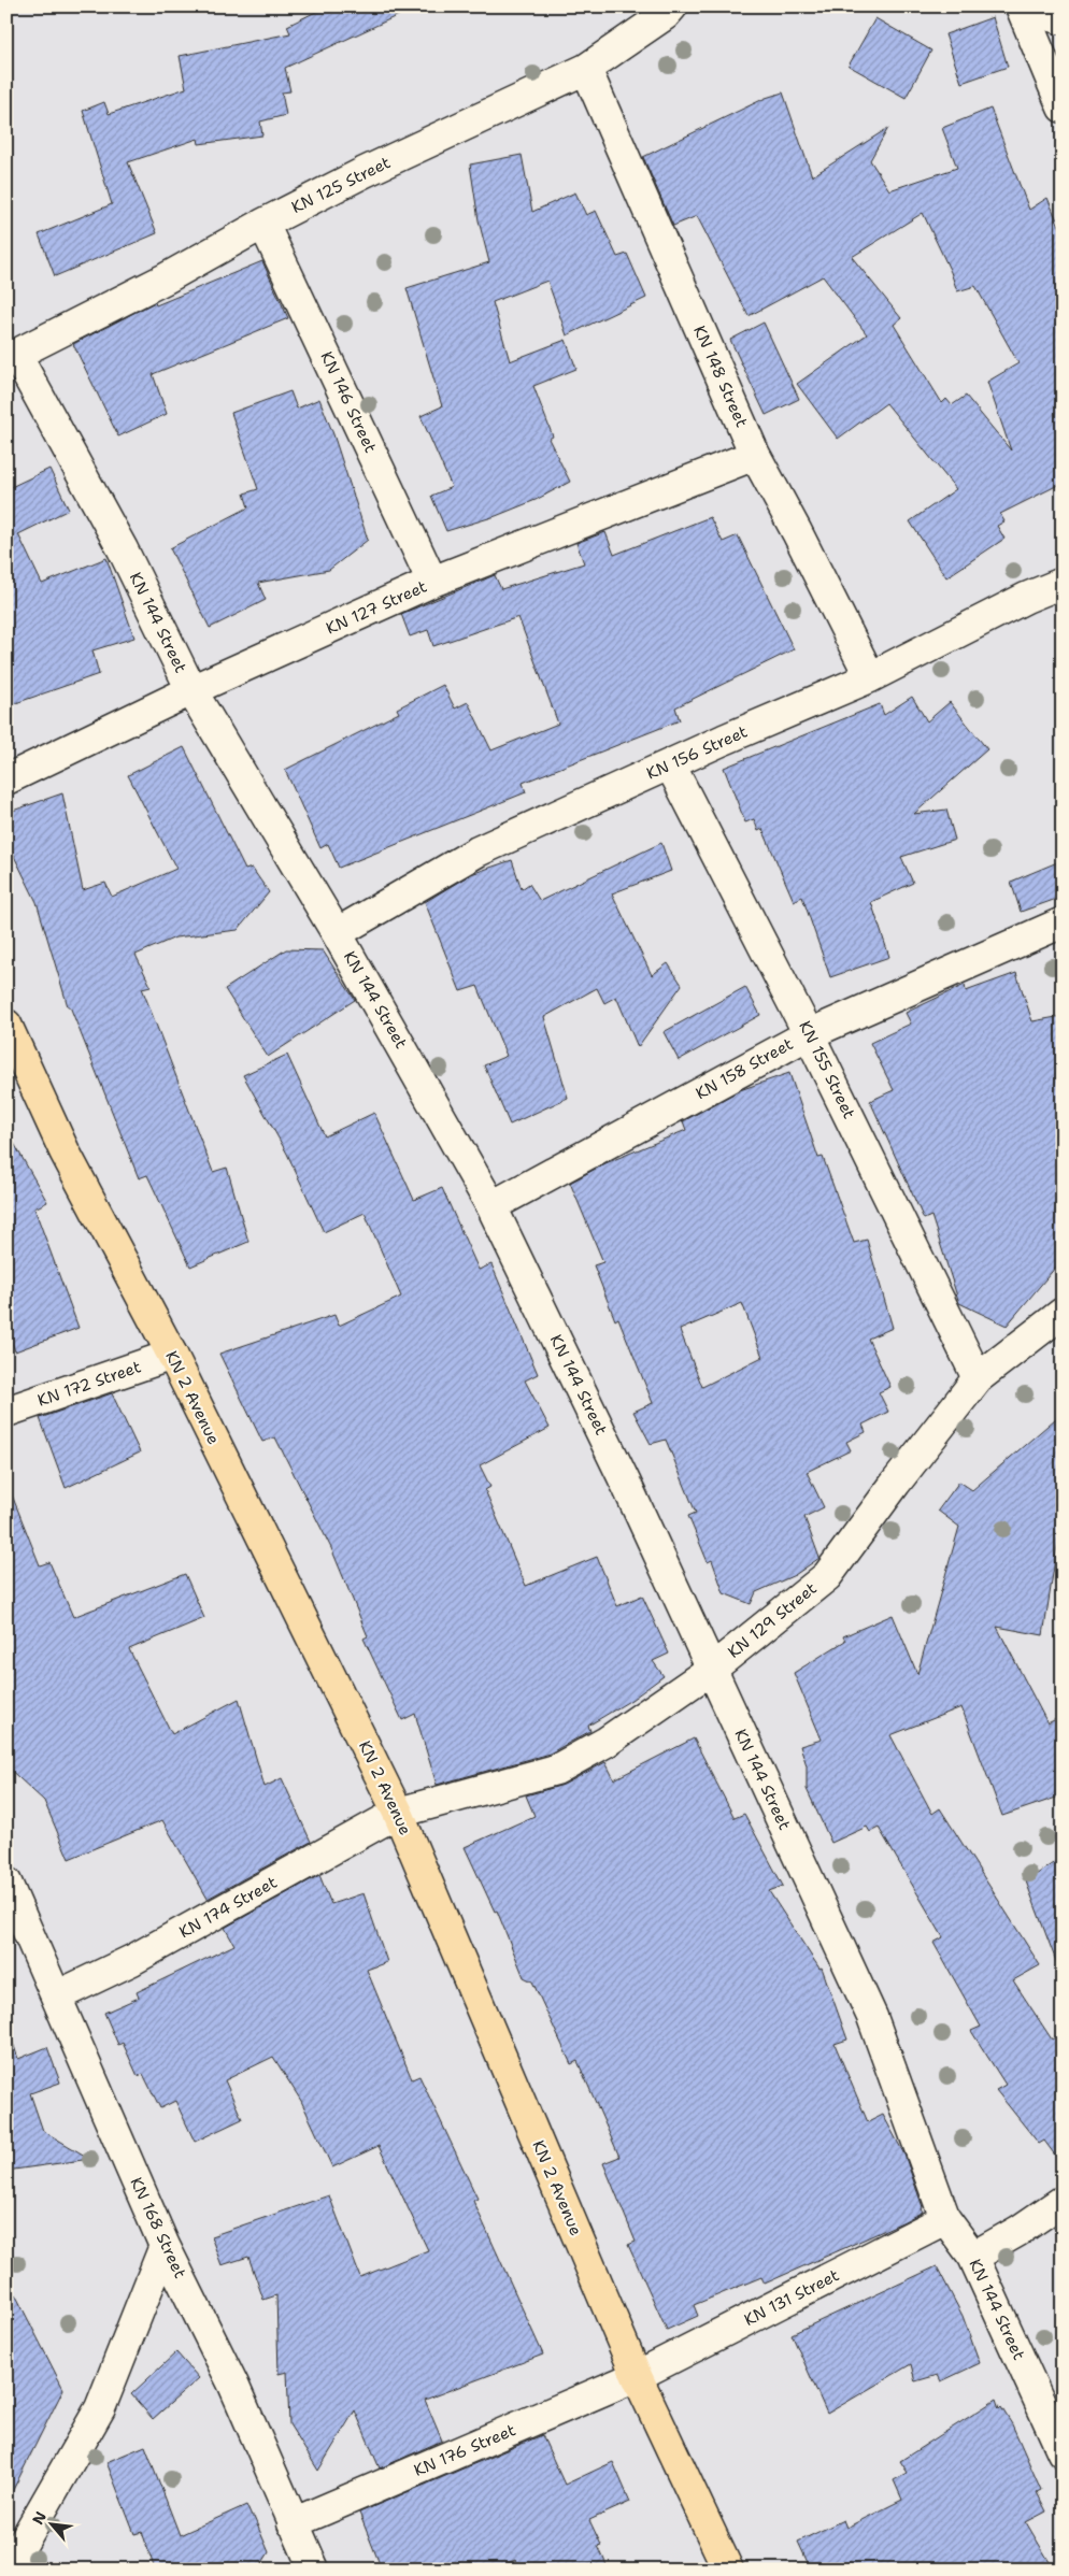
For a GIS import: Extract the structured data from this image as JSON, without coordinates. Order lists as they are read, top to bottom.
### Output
{
  "streets": {
    "main road": ["KN 2 Avenue"],
    "street": [
      "KN 125 Street",
      "KN 148 Street",
      "KN 146 Street",
      "KN 127 Street",
      "KN 144 Street",
      "KN 156 Street",
      "KN 158 Street",
      "KN 155 Street",
      "KN 172 Street",
      "KN 129 Street",
      "KN 174 Street",
      "KN 168 Street",
      "KN 131 Street",
      "KN 176 Street"
    ]
  },
  "crossings": [
    ["KN 125 Street", "KN 148 Street"],
    ["KN 125 Street", "KN 146 Street"],
    ["KN 125 Street", "KN 144 Street"],
    ["KN 148 Street", "KN 127 Street"],
    ["KN 148 Street", "KN 156 Street"],
    ["KN 146 Street", "KN 127 Street"],
    ["KN 127 Street", "KN 144 Street"],
    ["KN 144 Street", "KN 156 Street"],
    ["KN 144 Street", "KN 158 Street"],
    ["KN 144 Street", "KN 129 Street"],
    ["KN 144 Street", "KN 131 Street"],
    ["KN 156 Street", "KN 155 Street"],
    ["KN 158 Street", "KN 155 Street"],
    ["KN 155 Street", "KN 129 Street"],
    ["KN 172 Street", "KN 2 Avenue"],
    ["KN 2 Avenue", "KN 129 Street"],
    ["KN 2 Avenue", "KN 174 Street"],
    ["KN 2 Avenue", "KN 131 Street"],
    ["KN 2 Avenue", "KN 176 Street"],
    ["KN 129 Street", "KN 174 Street"],
    ["KN 174 Street", "KN 168 Street"],
    ["KN 168 Street", "KN 176 Street"],
    ["KN 131 Street", "KN 176 Street"]
  ],
  "north": "top left"
}
